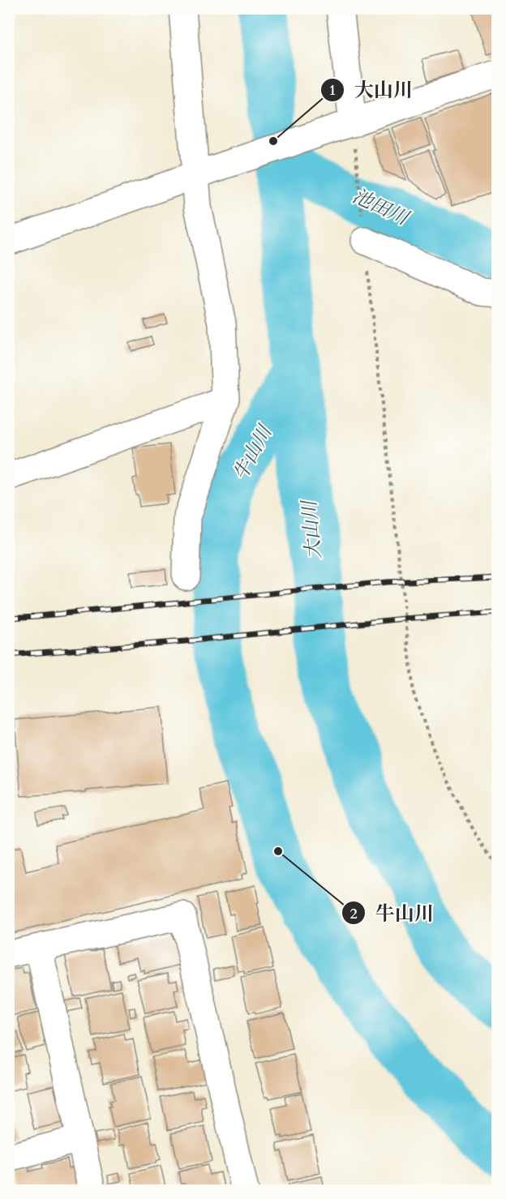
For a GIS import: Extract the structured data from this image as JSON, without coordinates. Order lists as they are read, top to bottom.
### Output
{
  "water": ["池田川", "牛山川", "大山川"],
  "places": ["大山川", "牛山川"]
}
